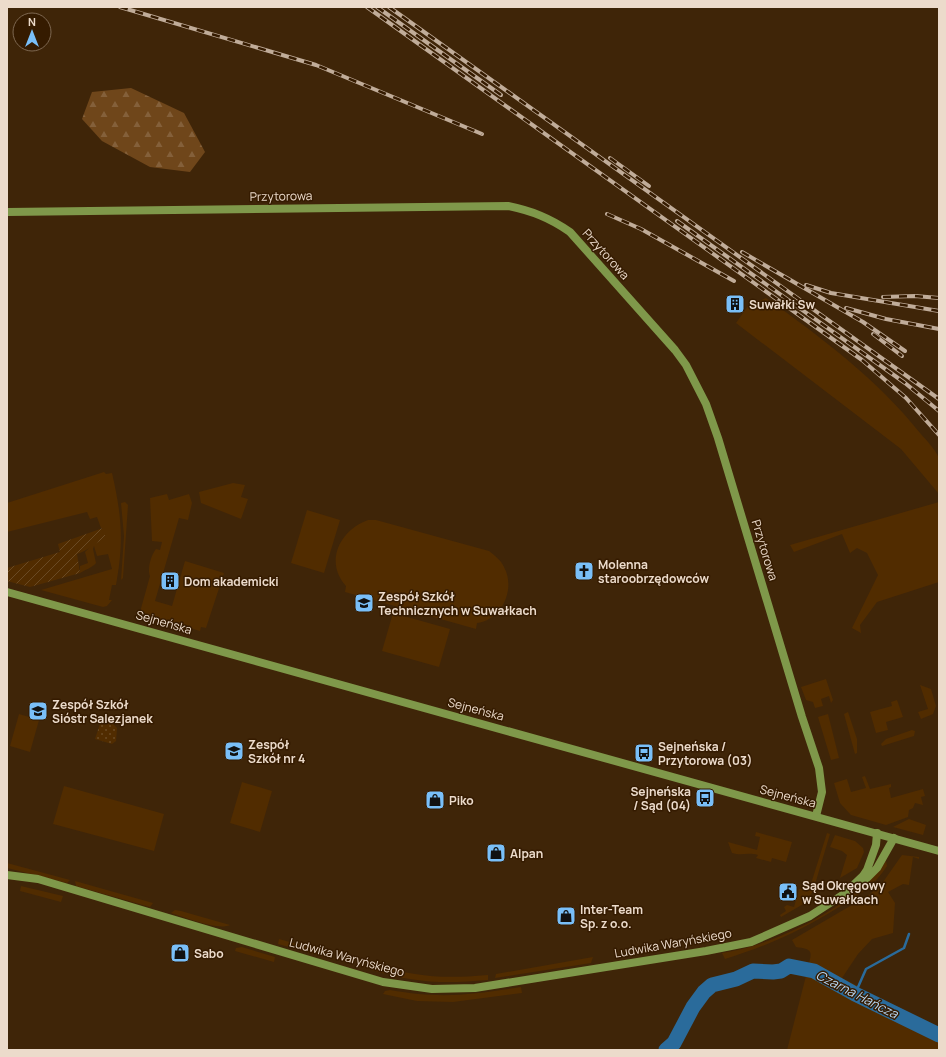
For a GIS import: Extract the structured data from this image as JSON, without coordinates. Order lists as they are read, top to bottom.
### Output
{
  "streets": {
    "street": ["Przytorowa", "Sejneńska", "Ludwika Waryńskiego"]
  },
  "crossings": [
    ["Przytorowa", "Sejneńska"],
    ["Sejneńska", "Ludwika Waryńskiego"]
  ],
  "water": ["Czarna Hańcza"],
  "places": {
    "building": ["Suwałki Sw", "Dom akademicki"],
    "church": ["Molenna staroobrzędowców"],
    "school or university": ["Zespół Szkół Technicznych w Suwałkach", "Zespół Szkół Sióstr Salezjanek", "Zespół Szkół nr 4"],
    "bus stop": ["Sejneńska / Przytorowa (03)", "Sejneńska / Sąd (04)"],
    "shop": [
      "Piko",
      "Alpan",
      "Inter-Team Sp. z o.o.",
      "Sabo"
    ],
    "public building": ["Sąd Okręgowy w Suwałkach"]
  },
  "north": "top"
}
